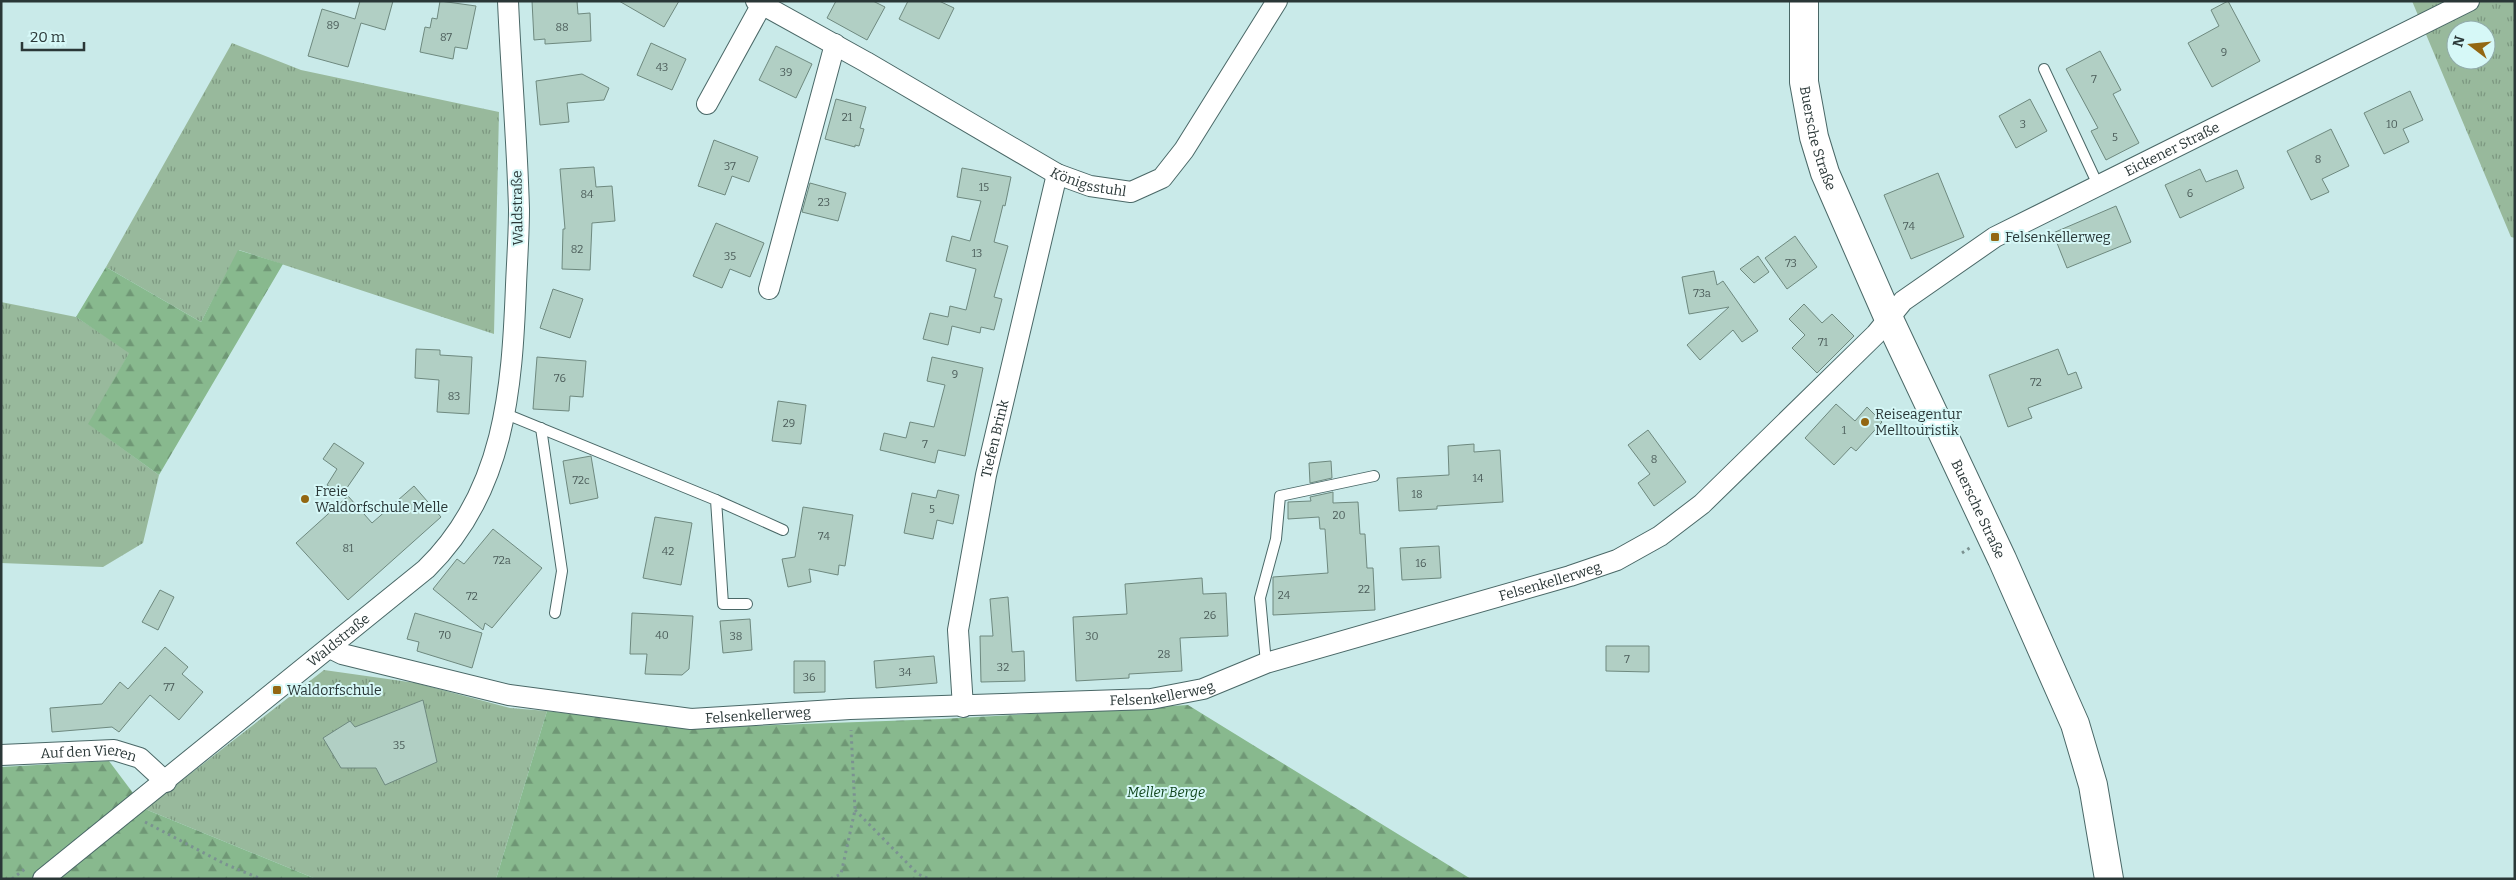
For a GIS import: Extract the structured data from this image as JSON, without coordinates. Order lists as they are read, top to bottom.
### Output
{
  "streets": {
    "main road": ["Buersche Straße"],
    "street": [
      "Eickener Straße",
      "Königsstuhl",
      "Waldstraße",
      "Tiefen Brink",
      "Felsenkellerweg",
      "Auf den Vieren"
    ]
  },
  "crossings": [
    ["Buersche Straße", "Eickener Straße"],
    ["Buersche Straße", "Felsenkellerweg"],
    ["Eickener Straße", "Felsenkellerweg"],
    ["Königsstuhl", "Tiefen Brink"],
    ["Waldstraße", "Felsenkellerweg"],
    ["Waldstraße", "Auf den Vieren"],
    ["Tiefen Brink", "Felsenkellerweg"]
  ],
  "parks": ["Meller Berge"],
  "places": {
    "transit": ["Felsenkellerweg", "Waldorfschule"],
    "other": ["Reiseagentur Melltouristik", "Freie Waldorfschule Melle"]
  },
  "house_numbers": [
    "89",
    "88",
    "87",
    "9",
    "43",
    "39",
    "7",
    "21",
    "3",
    "10",
    "5",
    "8",
    "37",
    "15",
    "6",
    "84",
    "23",
    "74",
    "82",
    "13",
    "35",
    "73",
    "73a",
    "71",
    "9",
    "76",
    "72",
    "83",
    "29",
    "1",
    "7",
    "8",
    "14",
    "72c",
    "18",
    "5",
    "20",
    "74",
    "81",
    "42",
    "72a",
    "16",
    "22",
    "24",
    "72",
    "26",
    "70",
    "40",
    "38",
    "30",
    "28",
    "7",
    "32",
    "34",
    "36",
    "77",
    "35"
  ],
  "scale_bar": "20 m",
  "north": "left"
}
